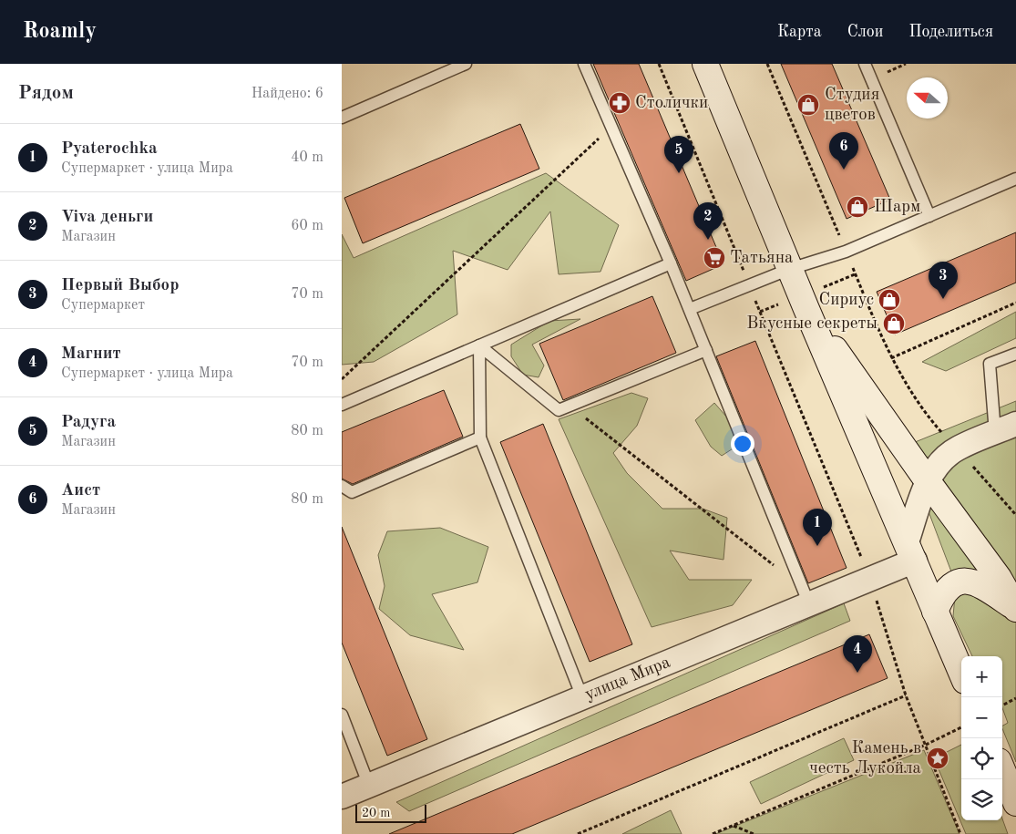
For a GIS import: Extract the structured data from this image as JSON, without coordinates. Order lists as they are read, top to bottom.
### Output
{
  "streets": {
    "street": ["улица Мира"]
  },
  "places": {
    "pharmacy": ["Столички"],
    "shop": [
      "Студия цветов",
      "Шарм",
      "Сириус",
      "Вкусные секреты"
    ],
    "supermarket": ["Татьяна"],
    "place": ["Камень в честь Лукойла"]
  },
  "scale_bar": "20 m",
  "north": "left",
  "page": {
    "header": "Roamly",
    "nav": ["Карта", "Слои", "Поделиться"],
    "heading": ["Рядом", "Найдено: 6"],
    "list": [
      {
        "mark": "1",
        "name": "Pyaterochka",
        "note": "Супермаркет · улица Мира",
        "value": "40 m"
      },
      {
        "mark": "2",
        "name": "Viva деньги",
        "note": "Магазин",
        "value": "60 m"
      },
      {
        "mark": "3",
        "name": "Первый Выбор",
        "note": "Супермаркет",
        "value": "70 m"
      },
      {
        "mark": "4",
        "name": "Магнит",
        "note": "Супермаркет · улица Мира",
        "value": "70 m"
      },
      {
        "mark": "5",
        "name": "Радуга",
        "note": "Магазин",
        "value": "80 m"
      },
      {
        "mark": "6",
        "name": "Аист",
        "note": "Магазин",
        "value": "80 m"
      }
    ],
    "pins": [
      "6",
      "5",
      "2",
      "3",
      "1",
      "4"
    ],
    "map_buttons": ["+", "−"],
    "scale": "20 m"
  }
}
